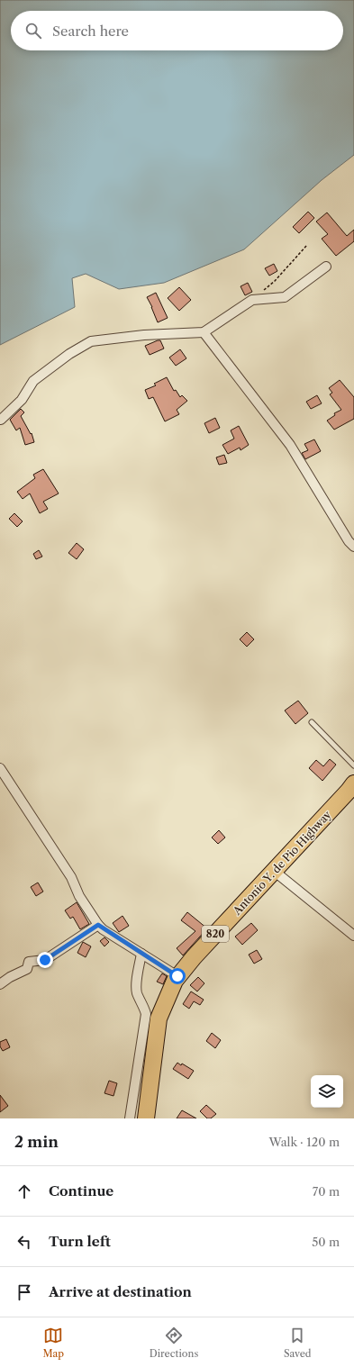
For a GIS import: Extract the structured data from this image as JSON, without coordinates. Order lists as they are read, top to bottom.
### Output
{
  "streets": {
    "highway": ["Antonio Y. de Pio Highway", "820"]
  },
  "page": {
    "search": "Search here",
    "heading": ["2 min", "Walk · 120 m"],
    "list": [
      ["Continue", "70 m"],
      ["Turn left", "50 m"],
      "Arrive at destination"
    ],
    "nav": ["Map", "Directions", "Saved"]
  }
}
